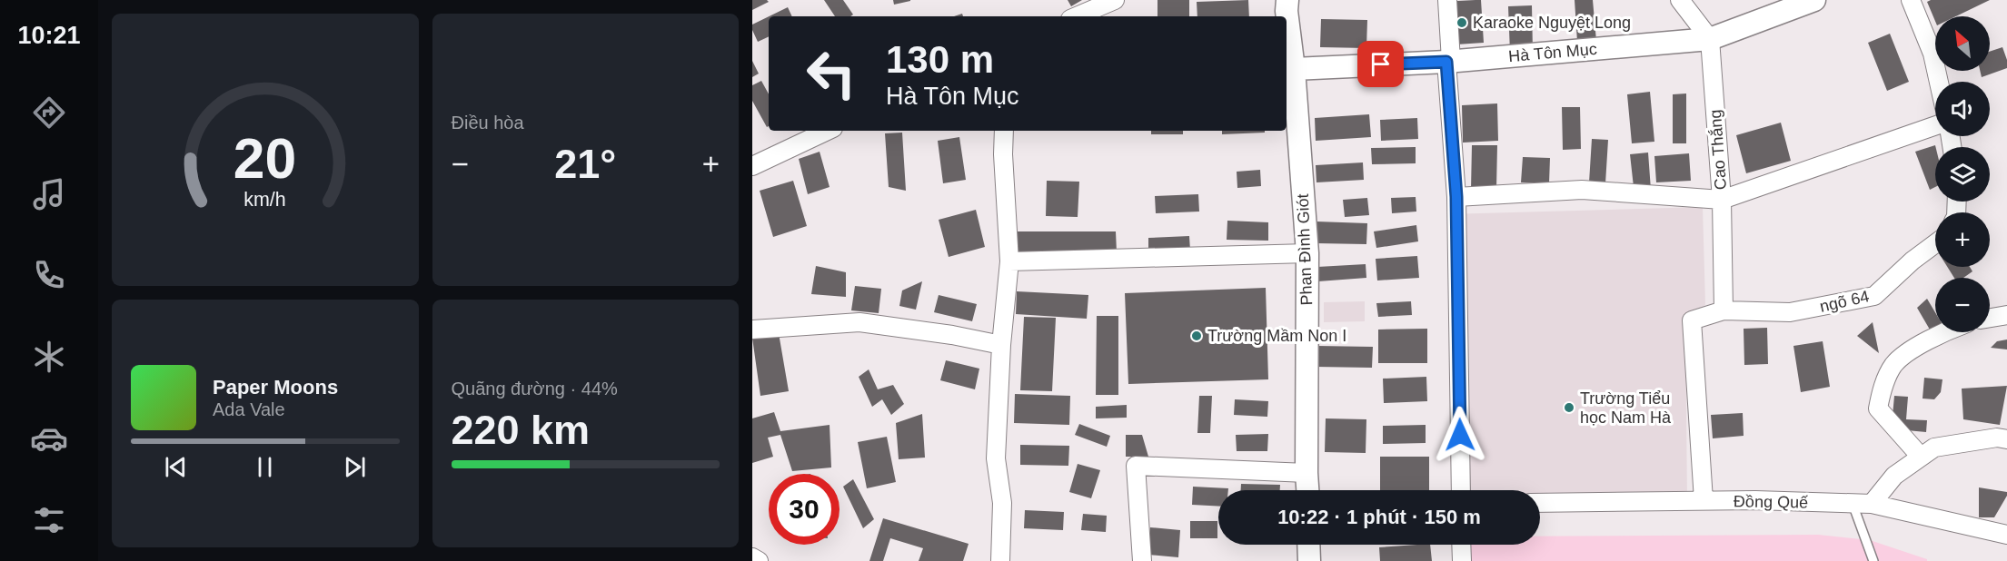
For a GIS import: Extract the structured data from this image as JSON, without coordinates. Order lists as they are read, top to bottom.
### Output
{
  "streets": {
    "street": [
      "Hà Tôn Mục",
      "Cao Thắng",
      "Phan Đình Giót",
      "ngõ 64",
      "Đồng Quế"
    ]
  },
  "crossings": [
    ["Hà Tôn Mục", "Cao Thắng"],
    ["Hà Tôn Mục", "Phan Đình Giót"],
    ["Cao Thắng", "ngõ 64"],
    ["ngõ 64", "Đồng Quế"]
  ],
  "places": ["Karaoke Nguyệt Long", "Trường Mầm Non I", "Trường Tiểu học Nam Hà"],
  "north": "top left",
  "page": {
    "tabs": "10:21",
    "tile": [
      "Điều hòa",
      ["Quãng đường · 44%", "220 km"]
    ],
    "map_buttons": ["+", "−"],
    "turn": ["130 m", "Hà Tôn Mục"],
    "heat": ["−", "21°", "+"],
    "song": ["Paper Moons", "Ada Vale"],
    "limit": "30",
    "trip": "10:22 · 1 phút · 150 m",
    "gauge": ["20", "km/h"]
  }
}
